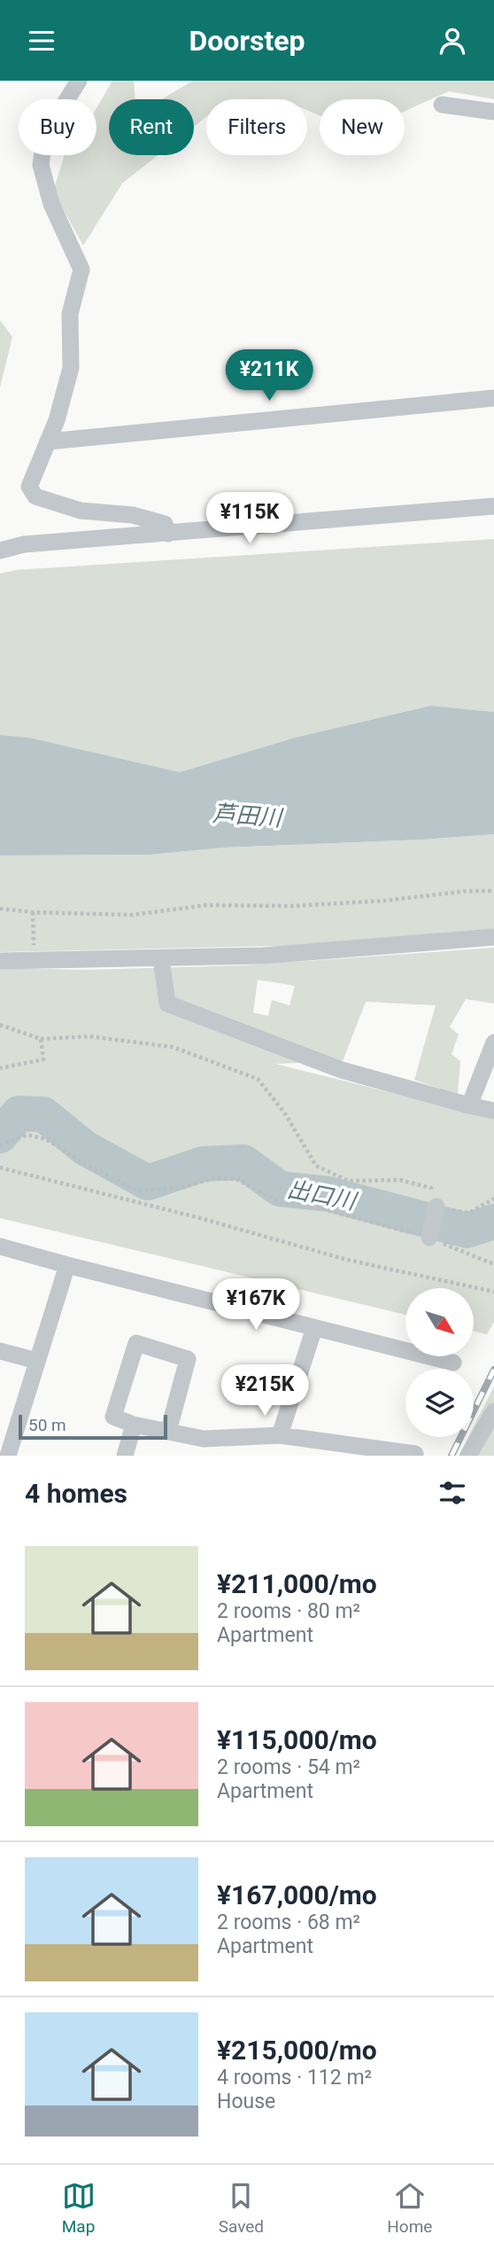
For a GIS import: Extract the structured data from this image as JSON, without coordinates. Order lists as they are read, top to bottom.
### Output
{
  "water": ["芦田川", "出口川"],
  "scale_bar": "50 m",
  "north": "bottom right",
  "page": {
    "header": "Doorstep",
    "chip": [
      "Buy",
      "Rent",
      "Filters",
      "New"
    ],
    "price": [
      "¥211K",
      "¥115K",
      "¥167K",
      "¥215K"
    ],
    "scale": "50 m",
    "heading": "4 homes",
    "list": [
      {
        "name": "¥211,000/mo",
        "note": "2 rooms · 80 m² · Apartment"
      },
      {
        "name": "¥115,000/mo",
        "note": "2 rooms · 54 m² · Apartment"
      },
      {
        "name": "¥167,000/mo",
        "note": "2 rooms · 68 m² · Apartment"
      },
      {
        "name": "¥215,000/mo",
        "note": "4 rooms · 112 m² · House"
      }
    ],
    "tabs": ["Map", "Saved", "Home"]
  }
}
